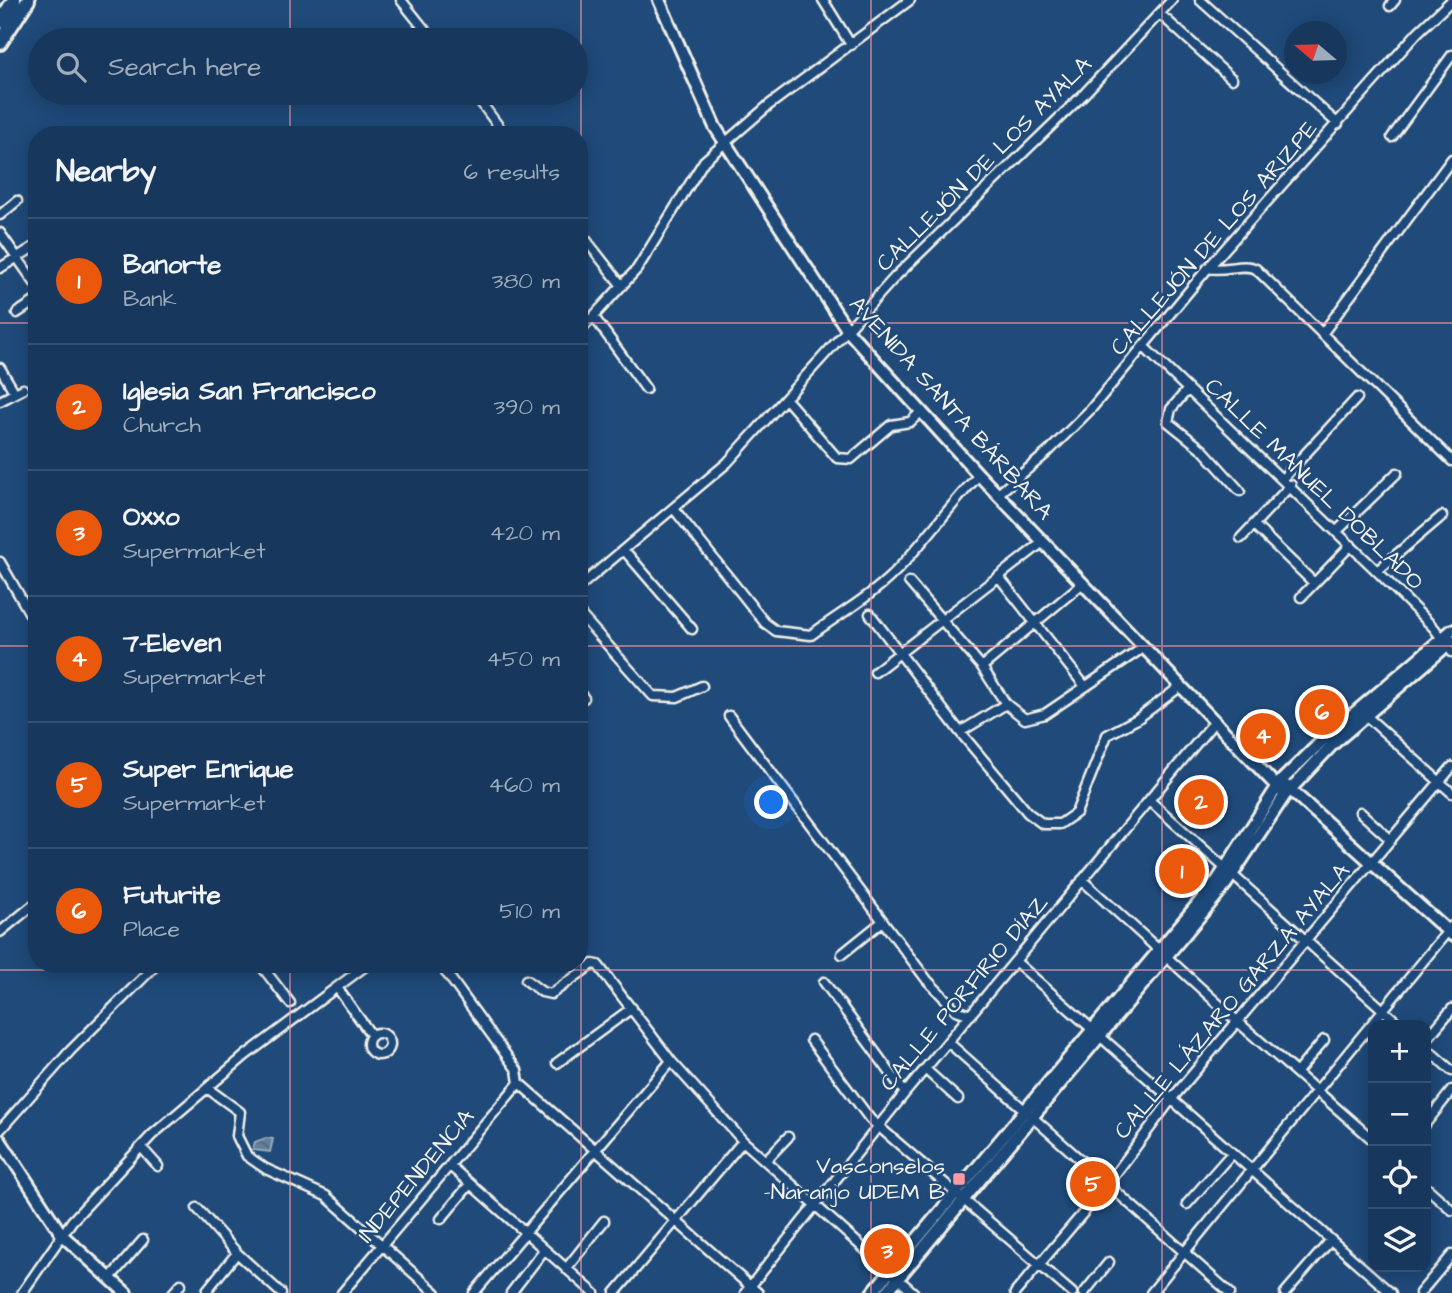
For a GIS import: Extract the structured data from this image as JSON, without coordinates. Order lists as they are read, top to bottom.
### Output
{
  "streets": {
    "street": [
      "CALLEJÓN DE LOS AYALA",
      "CALLEJÓN DE LOS ARIZPE",
      "AVENIDA SANTA BÁRBARA",
      "CALLE MANUEL DOBLADO",
      "CALLE PORFIRIO DÍAZ",
      "CALLE LÁZARO GARZA AYALA",
      "INDEPENDENCIA"
    ]
  },
  "crossings": [
    ["CALLEJÓN DE LOS AYALA", "AVENIDA SANTA BÁRBARA"],
    ["CALLEJÓN DE LOS ARIZPE", "AVENIDA SANTA BÁRBARA"],
    ["CALLEJÓN DE LOS ARIZPE", "CALLE MANUEL DOBLADO"],
    ["AVENIDA SANTA BÁRBARA", "CALLE PORFIRIO DÍAZ"],
    ["AVENIDA SANTA BÁRBARA", "CALLE LÁZARO GARZA AYALA"]
  ],
  "places": {
    "transit": ["Vasconselos -Naranjo UDEM B"]
  },
  "north": "left",
  "page": {
    "search": "Search here",
    "heading": ["Nearby", "6 results"],
    "list": [
      {
        "mark": "1",
        "name": "Banorte",
        "note": "Bank",
        "value": "380 m"
      },
      {
        "mark": "2",
        "name": "Iglesia San Francisco",
        "note": "Church",
        "value": "390 m"
      },
      {
        "mark": "3",
        "name": "Oxxo",
        "note": "Supermarket",
        "value": "420 m"
      },
      {
        "mark": "4",
        "name": "7-Eleven",
        "note": "Supermarket",
        "value": "450 m"
      },
      {
        "mark": "5",
        "name": "Super Enrique",
        "note": "Supermarket",
        "value": "460 m"
      },
      {
        "mark": "6",
        "name": "Futurite",
        "note": "Place",
        "value": "510 m"
      }
    ],
    "pins": [
      "6",
      "4",
      "2",
      "1",
      "5",
      "3"
    ],
    "map_buttons": ["+", "−"]
  }
}
